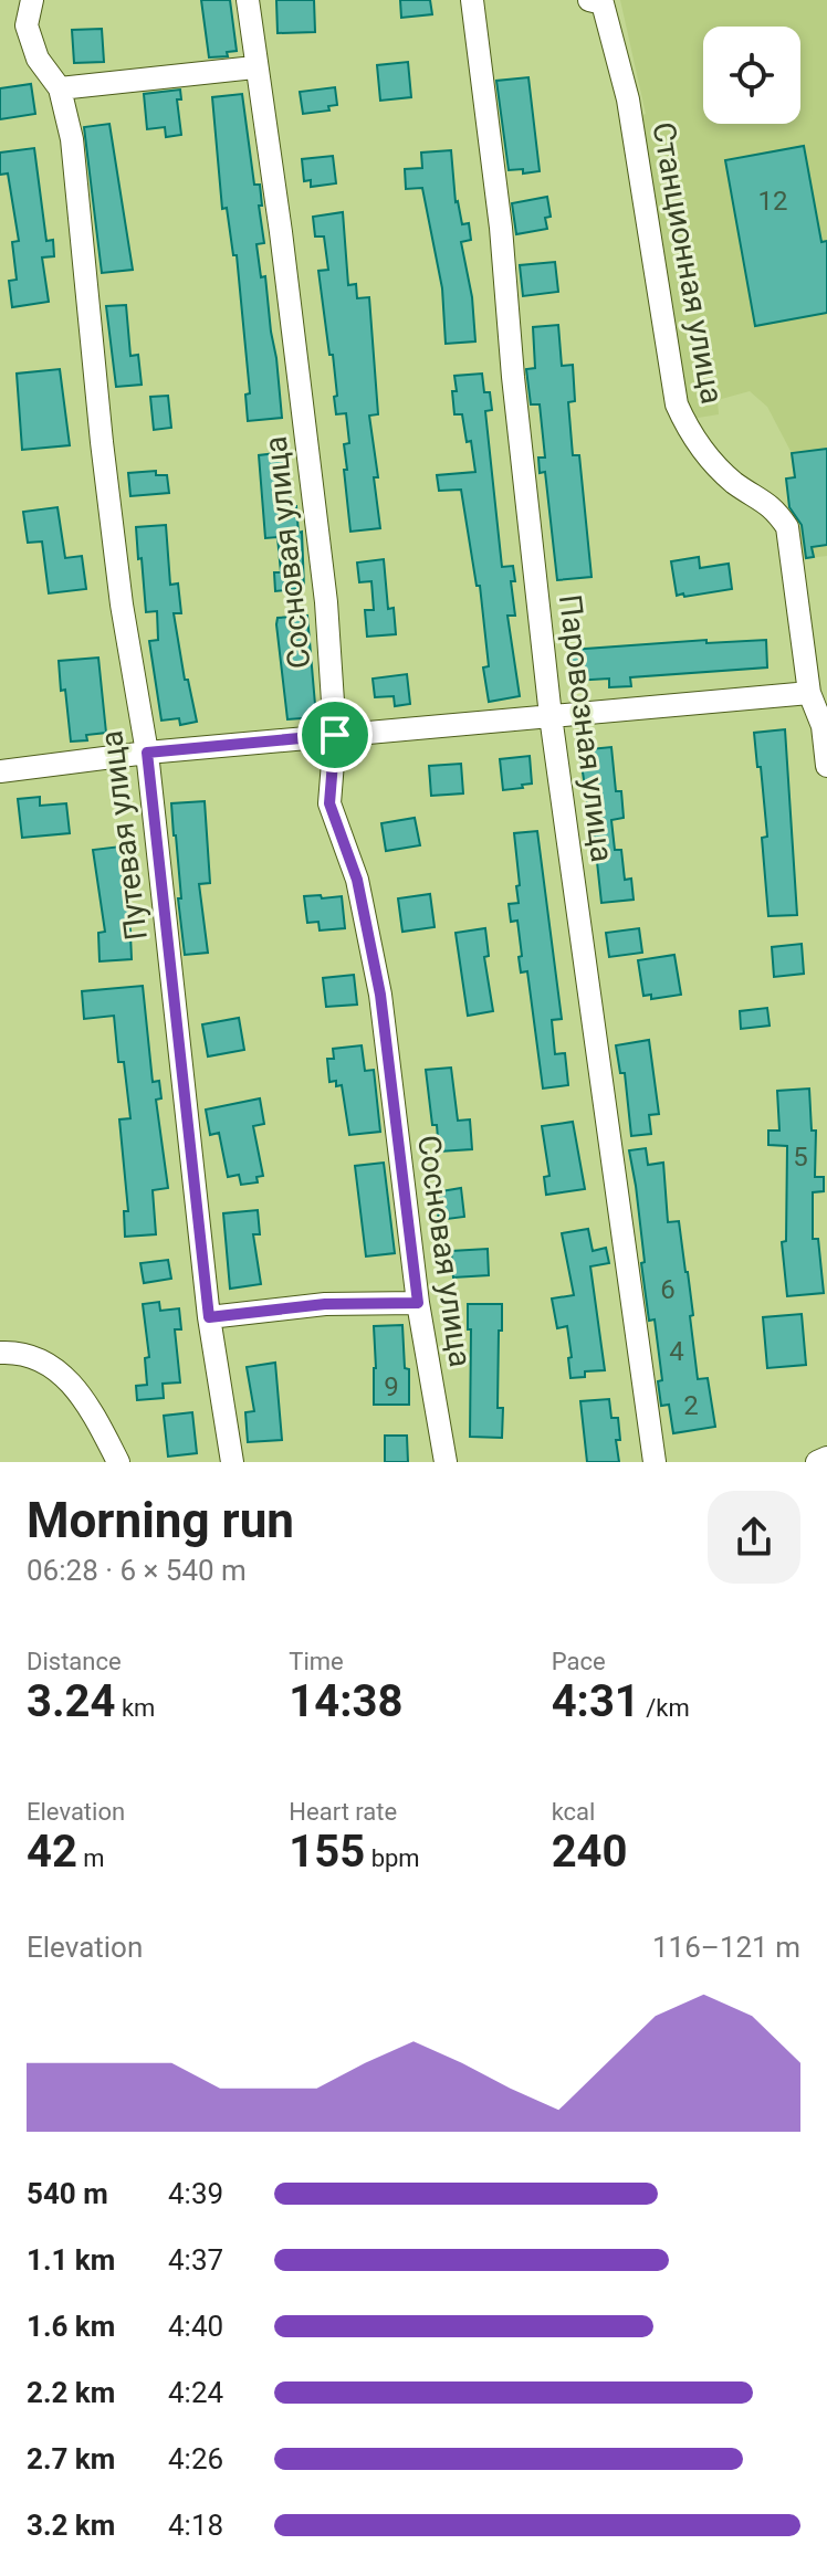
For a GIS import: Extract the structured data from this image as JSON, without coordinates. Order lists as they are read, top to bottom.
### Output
{
  "streets": {
    "street": [
      "Станционная улица",
      "Сосновая улица",
      "Паровозная улица",
      "Путевая улица"
    ]
  },
  "house_numbers": [
    "12",
    "5",
    "6",
    "4",
    "9",
    "2"
  ],
  "page": {
    "heading": ["Morning run", "06:28 · 6 × 540 m"],
    "stats": [
      ["Distance", "3.24 km"],
      ["Time", "14:38"],
      ["Pace", "4:31 /km"],
      ["Elevation", "42 m"],
      ["Heart rate", "155 bpm"],
      ["kcal", "240"]
    ],
    "chart": ["Elevation", "116–121 m"],
    "list": [
      {
        "name": "540 m",
        "note": "4:39"
      },
      {
        "name": "1.1 km",
        "note": "4:37"
      },
      {
        "name": "1.6 km",
        "note": "4:40"
      },
      {
        "name": "2.2 km",
        "note": "4:24"
      },
      {
        "name": "2.7 km",
        "note": "4:26"
      },
      {
        "name": "3.2 km",
        "note": "4:18"
      }
    ]
  }
}
